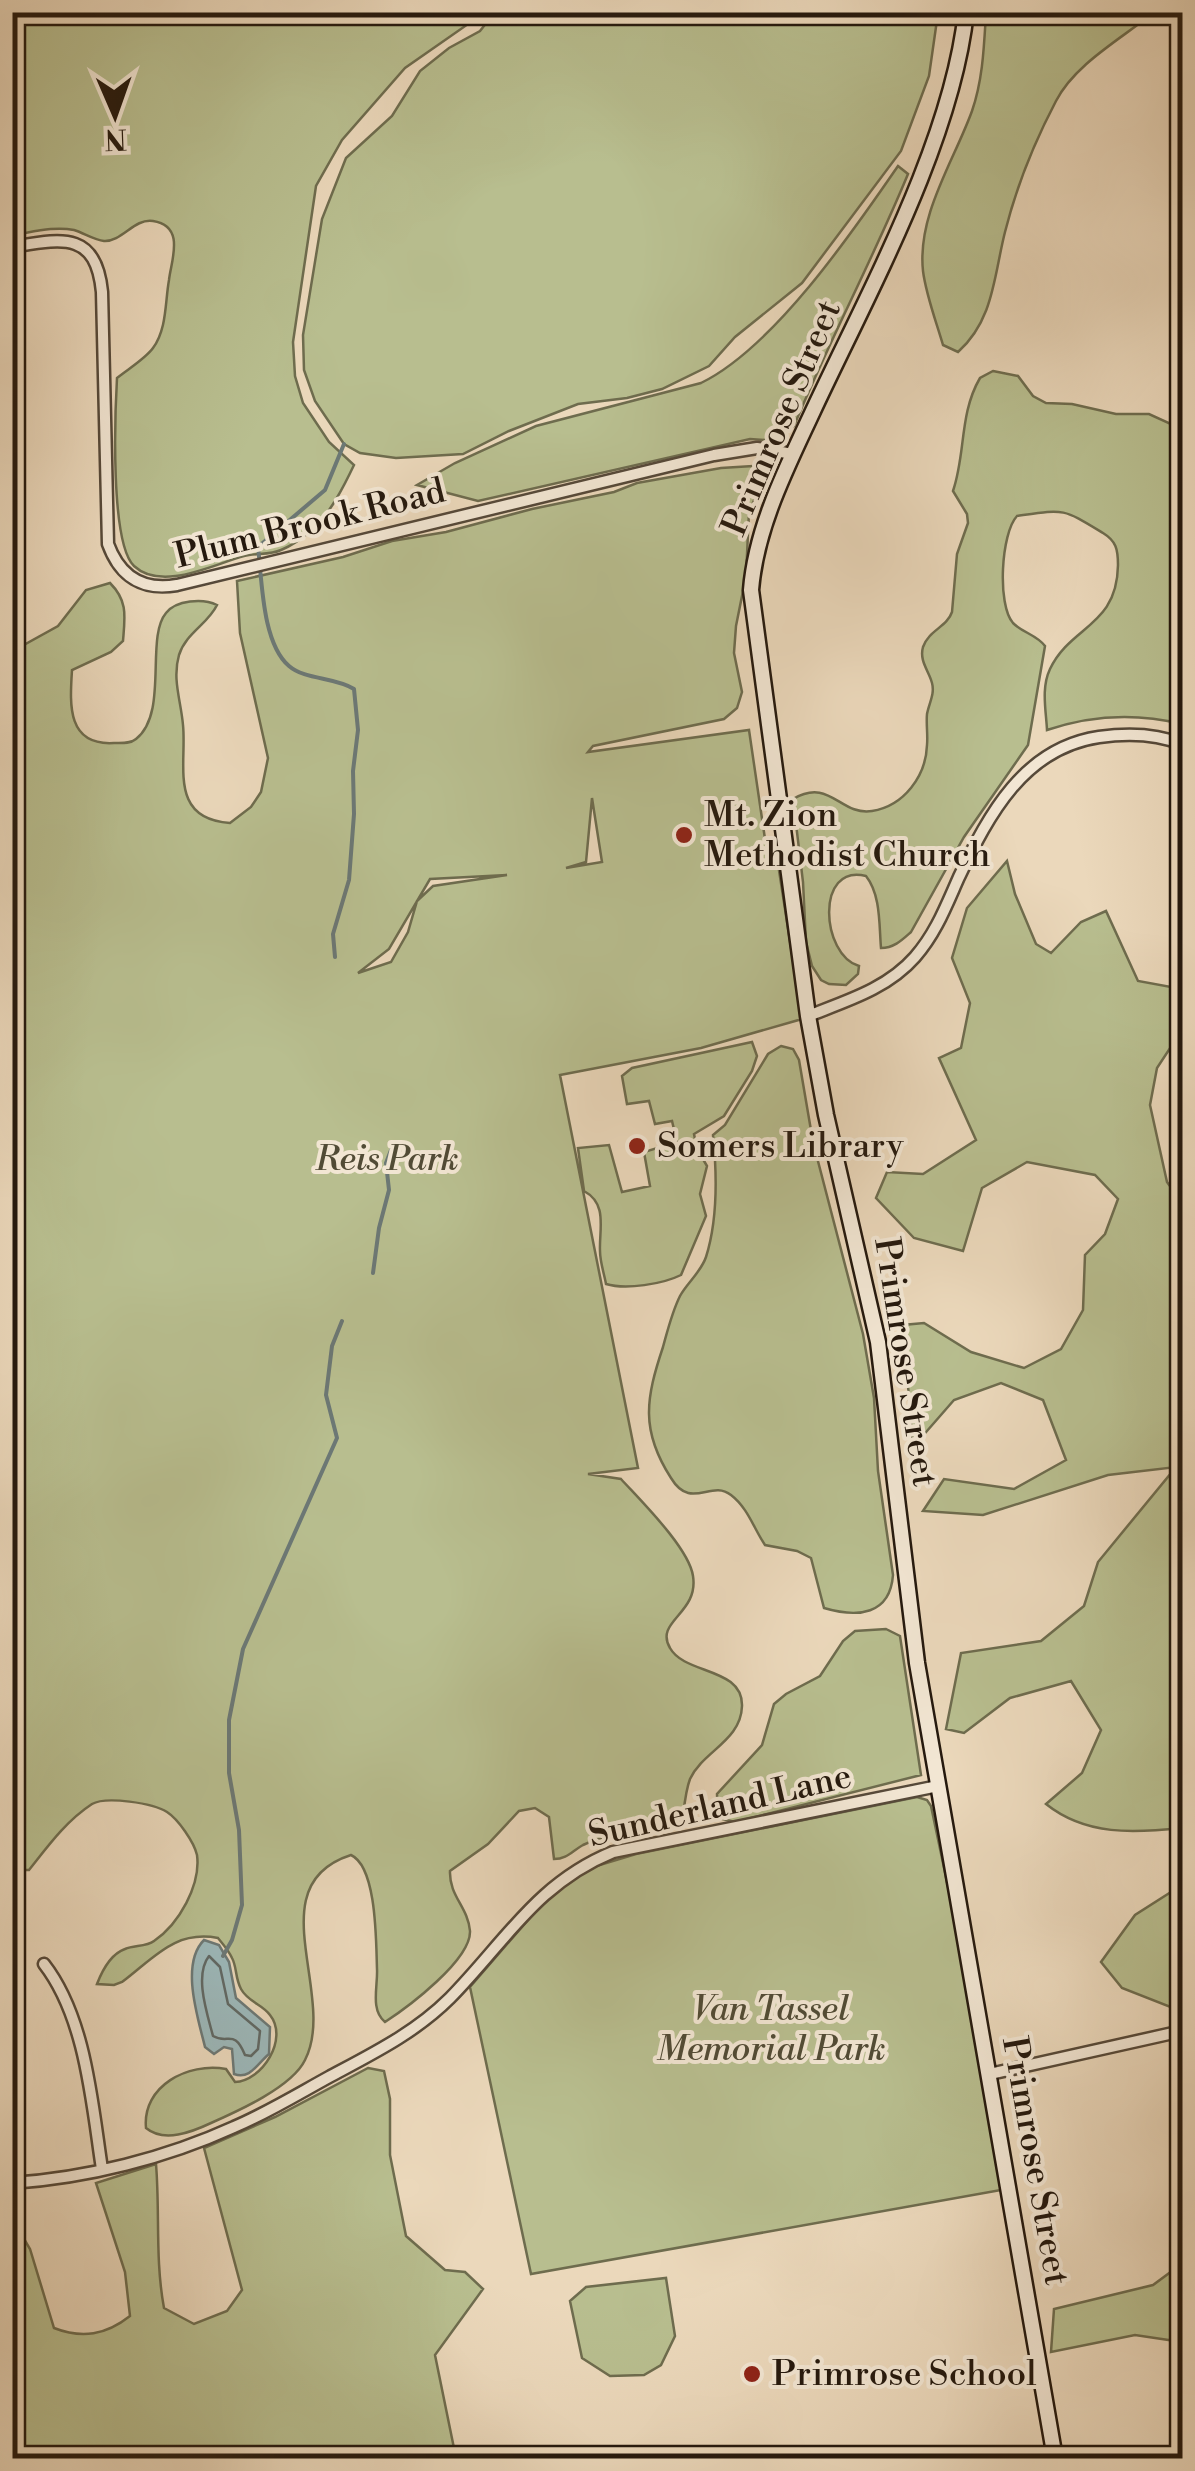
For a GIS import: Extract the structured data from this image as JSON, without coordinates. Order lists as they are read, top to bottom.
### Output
{
  "streets": {
    "main road": ["Primrose Street"],
    "street": ["Plum Brook Road", "Sunderland Lane"]
  },
  "crossings": [
    ["Primrose Street", "Plum Brook Road"],
    ["Primrose Street", "Sunderland Lane"]
  ],
  "parks": ["Reis Park", "Van Tassel Memorial Park"],
  "places": ["Mt. Zion Methodist Church", "Somers Library", "Primrose School"],
  "north": "bottom"
}
